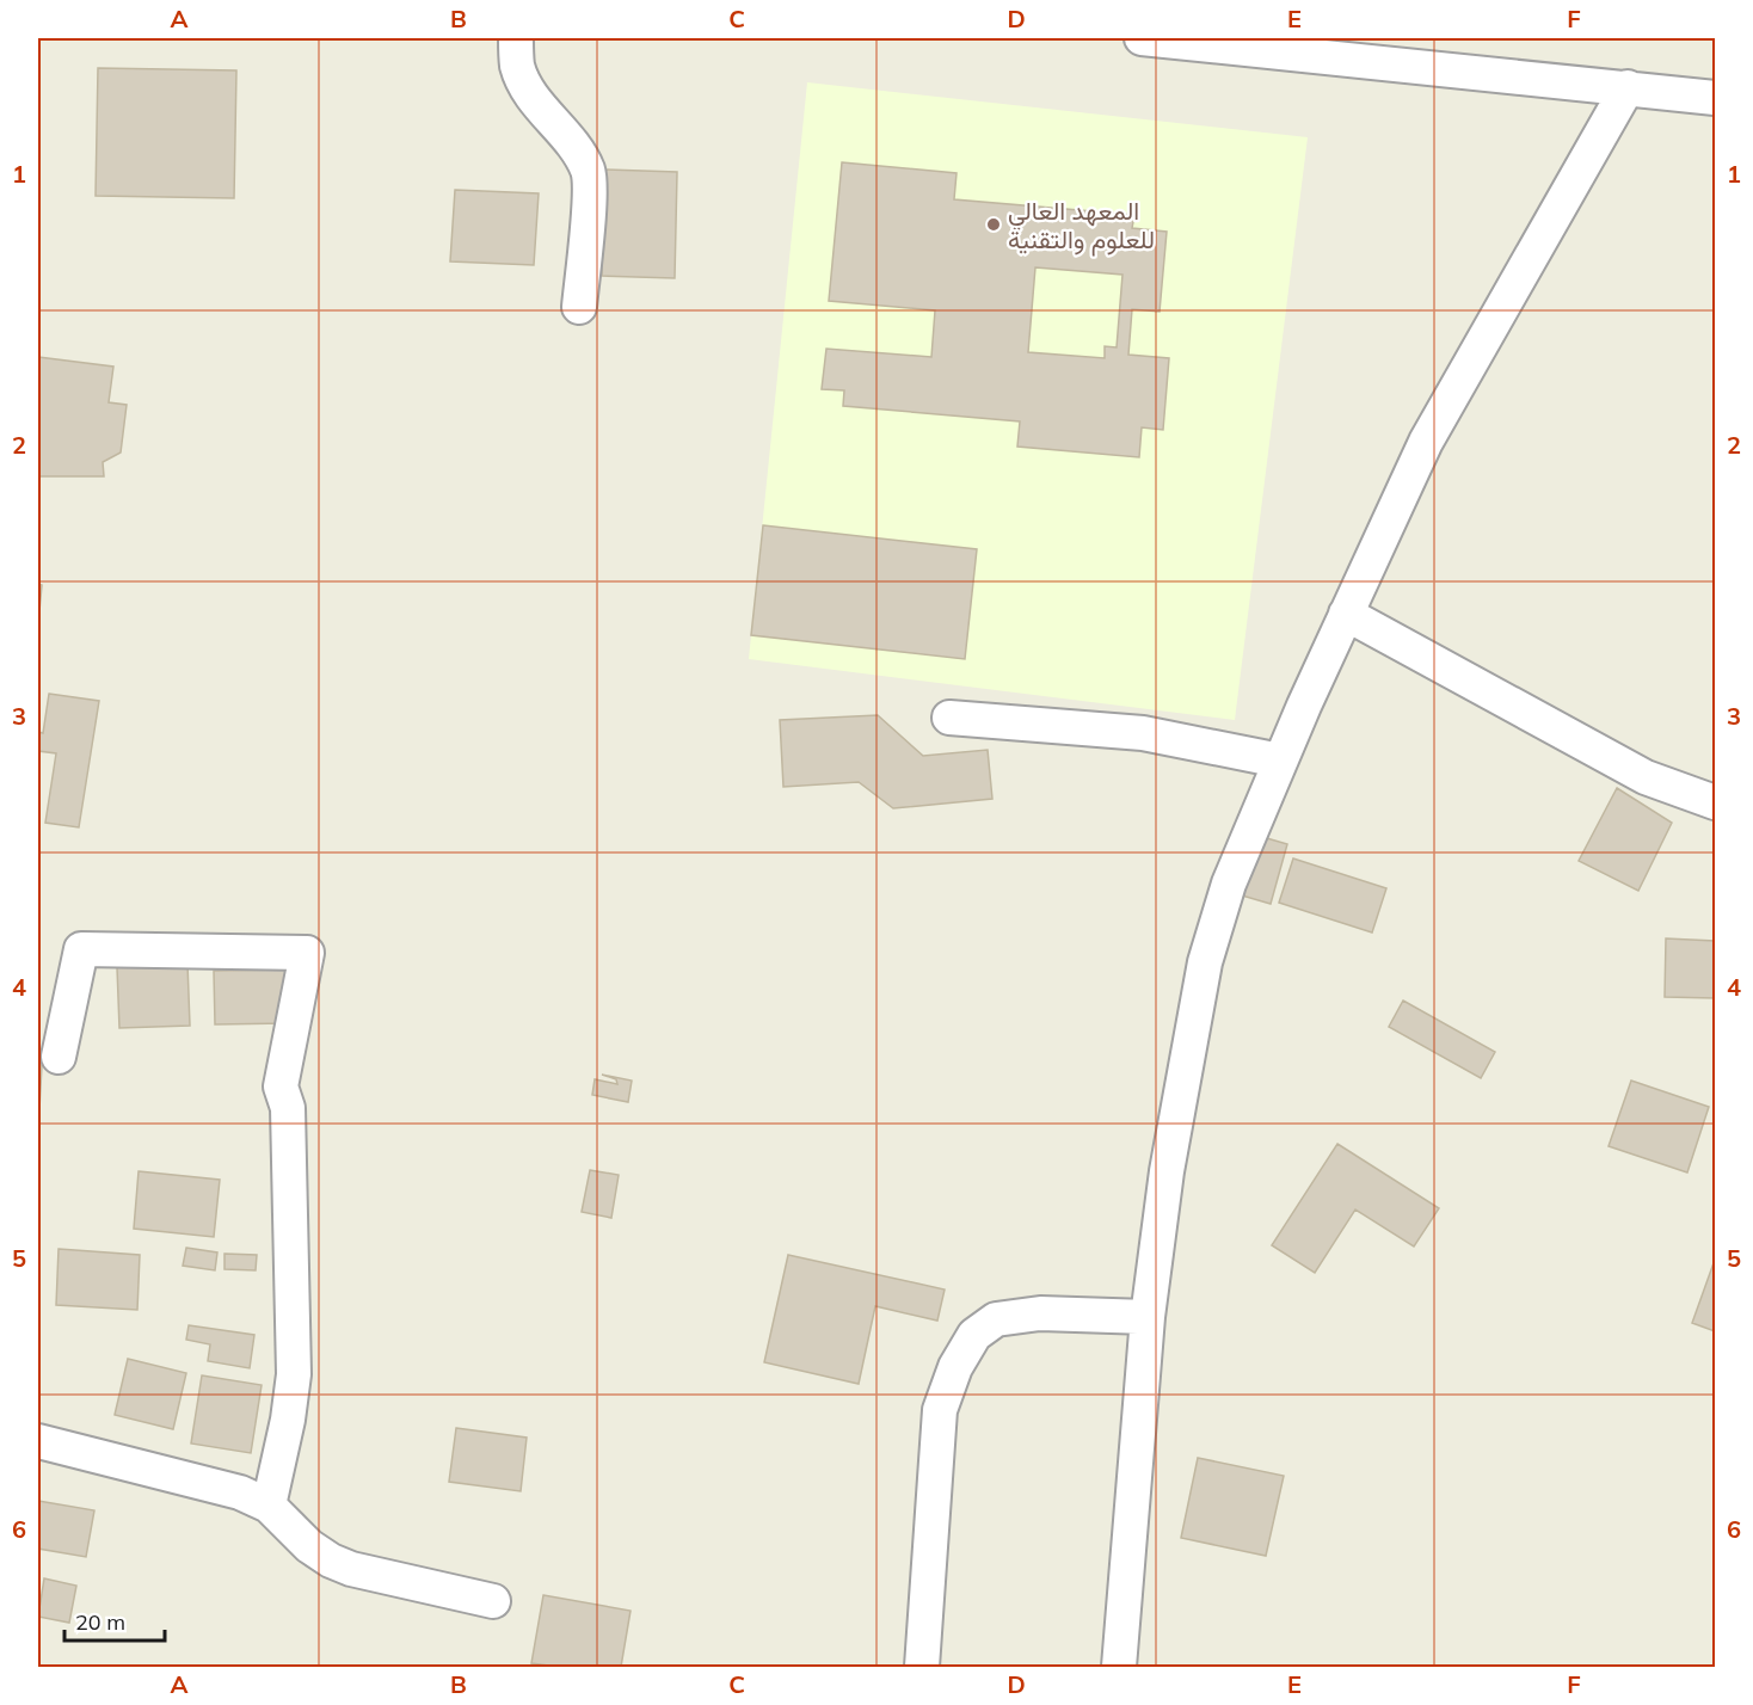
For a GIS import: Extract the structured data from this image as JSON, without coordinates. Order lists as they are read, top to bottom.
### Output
{
  "places": ["المعهد العالي للعلوم والتقنية"],
  "scale_bar": "20 m",
  "grid": {
    "columns": [
      "A",
      "B",
      "C",
      "D",
      "E",
      "F"
    ],
    "rows": [
      "1",
      "2",
      "3",
      "4",
      "5",
      "6"
    ]
  }
}
